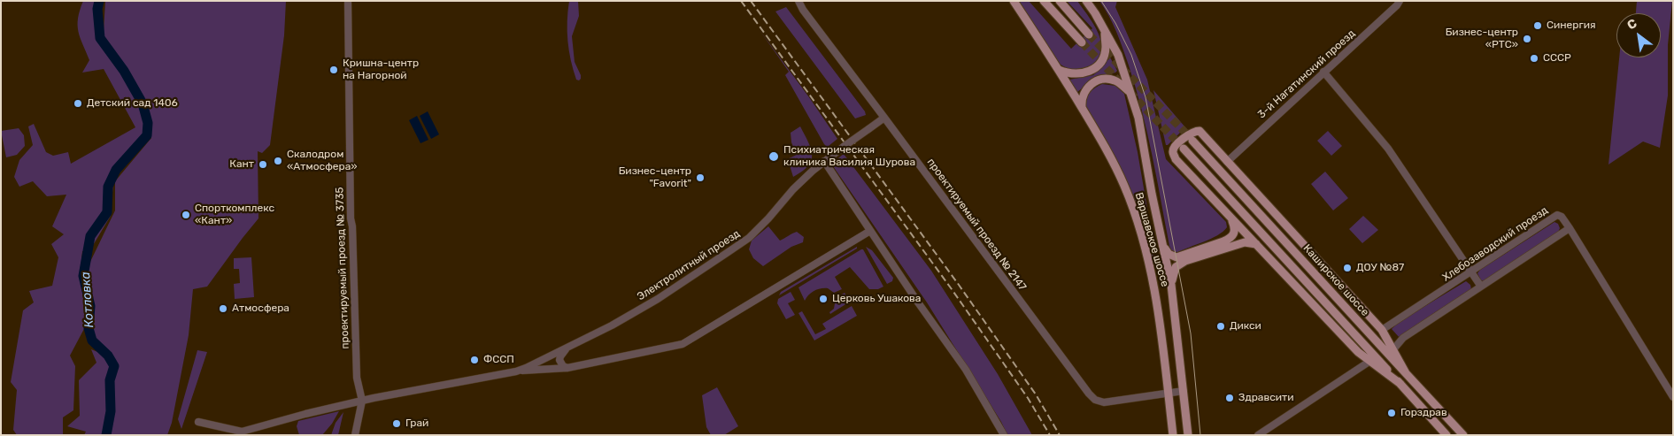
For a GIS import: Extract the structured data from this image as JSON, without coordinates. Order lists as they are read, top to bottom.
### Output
{
  "streets": {
    "main road": ["Варшавское шоссе", "Каширское шоссе"],
    "street": [
      "3-й Нагатинский проезд",
      "проектируемый проезд № 2147",
      "Хлебозаводский проезд",
      "Электролитный проезд",
      "проектируемый проезд № 3735"
    ]
  },
  "crossings": [
    ["проектируемый проезд № 2147", "Варшавское шоссе"],
    ["проектируемый проезд № 2147", "Электролитный проезд"],
    ["Электролитный проезд", "проектируемый проезд № 3735"]
  ],
  "water": ["Котловка"],
  "places": [
    "Синергия",
    "Бизнес-центр «РТС»",
    "СССР",
    "Кришна-центр на Нагорной",
    "Детский сад 1406",
    "Психиатрическая клиника Василия Шурова",
    "Скалодром «Атмосфера»",
    "Кант",
    "Бизнес-центр \"Favorit\"",
    "Спорткомплекс «Кант»",
    "ДОУ №87",
    "Церковь Ушакова",
    "Атмосфера",
    "Дикси",
    "ФССП",
    "Здравсити",
    "Горздрав",
    "Грай"
  ],
  "north": "top left"
}
